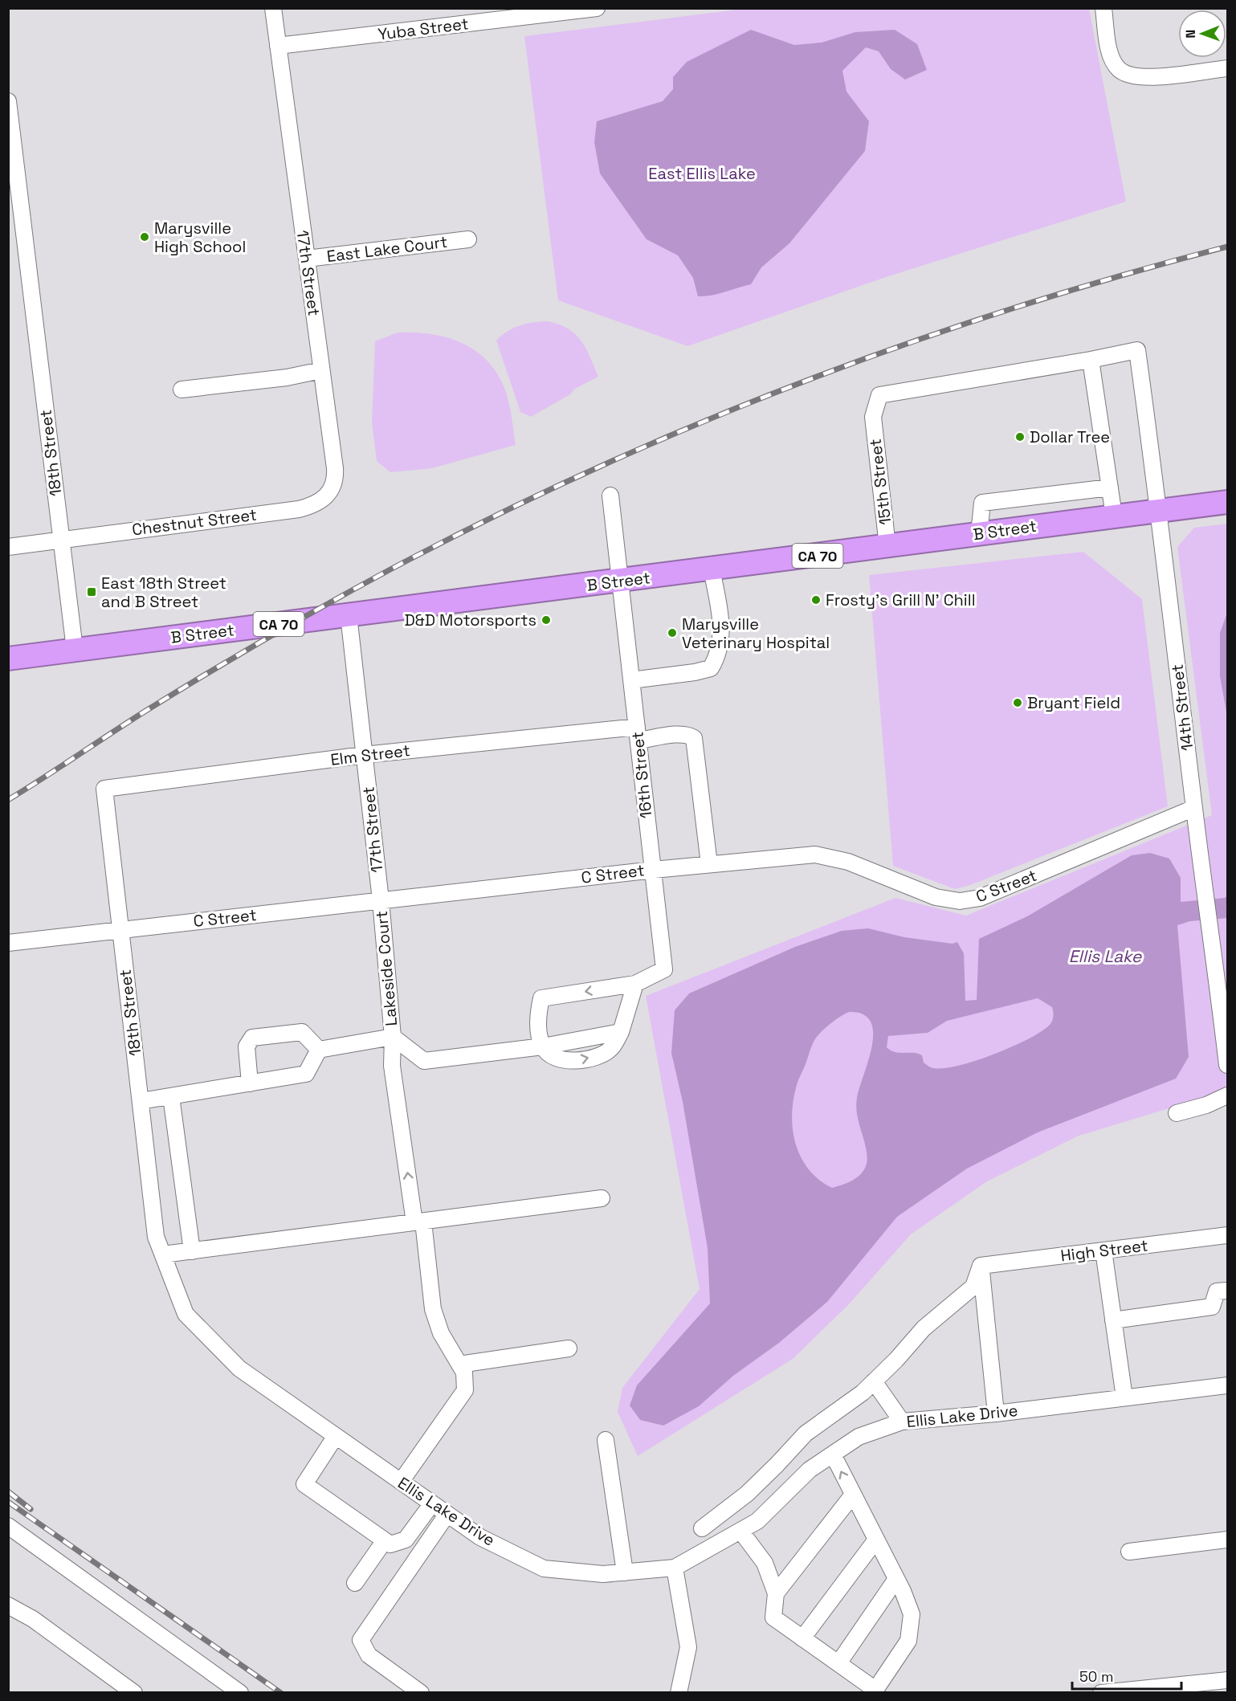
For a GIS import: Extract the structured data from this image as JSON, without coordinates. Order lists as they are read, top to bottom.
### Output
{
  "streets": {
    "highway": ["B Street", "CA 70"],
    "street": [
      "Yuba Street",
      "East Lake Court",
      "17th Street",
      "18th Street",
      "15th Street",
      "Chestnut Street",
      "14th Street",
      "Elm Street",
      "16th Street",
      "C Street",
      "Lakeside Court",
      "High Street",
      "Ellis Lake Drive"
    ]
  },
  "crossings": [
    ["Yuba Street", "17th Street"],
    ["East Lake Court", "17th Street"],
    ["17th Street", "Chestnut Street"],
    ["17th Street", "B Street"],
    ["17th Street", "Elm Street"],
    ["17th Street", "C Street"],
    ["17th Street", "Lakeside Court"],
    ["18th Street", "Chestnut Street"],
    ["18th Street", "B Street"],
    ["18th Street", "Elm Street"],
    ["18th Street", "C Street"],
    ["18th Street", "Ellis Lake Drive"],
    ["15th Street", "B Street"],
    ["15th Street", "14th Street"],
    ["B Street", "14th Street"],
    ["B Street", "16th Street"],
    ["14th Street", "C Street"],
    ["Elm Street", "16th Street"],
    ["Elm Street", "C Street"],
    ["16th Street", "C Street"],
    ["C Street", "Lakeside Court"],
    ["Lakeside Court", "Ellis Lake Drive"]
  ],
  "water": ["Ellis Lake"],
  "parks": ["East Ellis Lake"],
  "places": {
    "other": [
      "Marysville High School",
      "Dollar Tree",
      "Frosty's Grill N' Chill",
      "D&D Motorsports",
      "Marysville Veterinary Hospital",
      "Bryant Field"
    ],
    "transit": ["East 18th Street and B Street"]
  },
  "scale_bar": "50 m",
  "north": "left"
}
